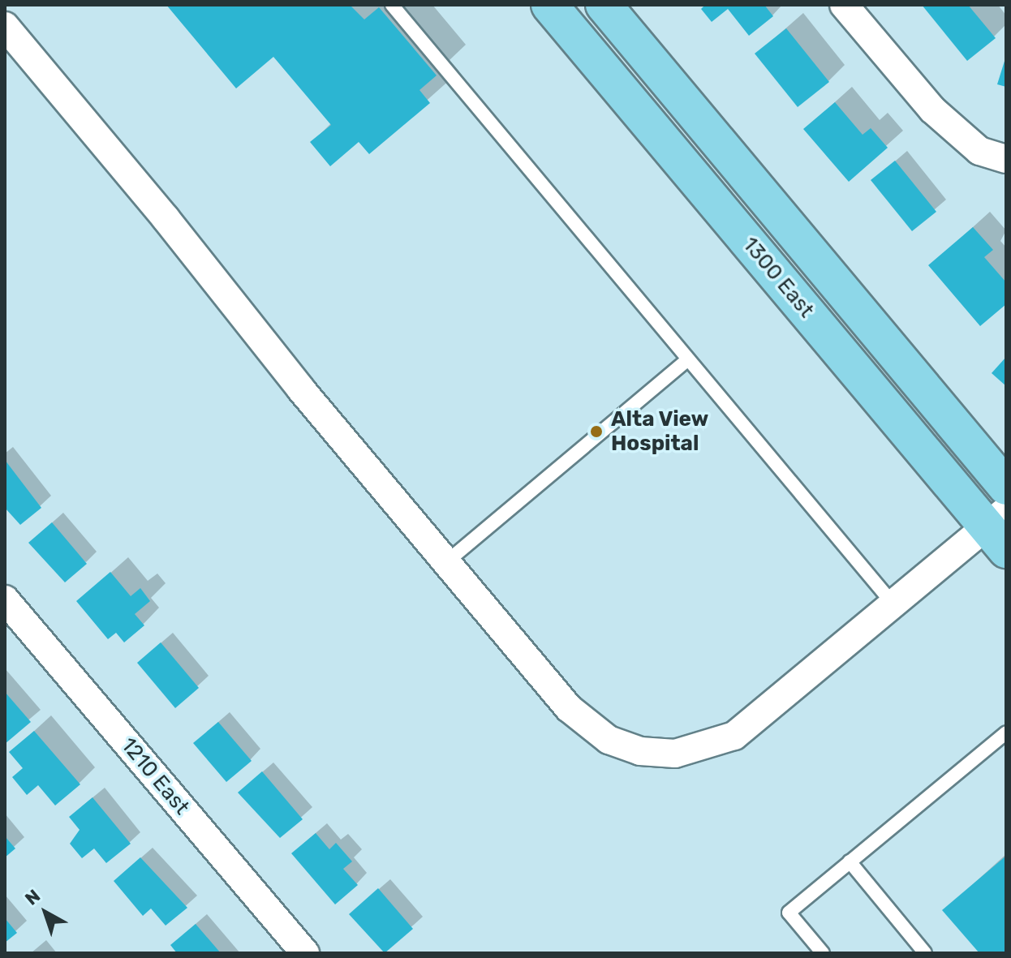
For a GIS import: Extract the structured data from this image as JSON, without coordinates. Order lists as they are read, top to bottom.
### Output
{
  "streets": {
    "main road": ["1300 East"],
    "street": ["1210 East"]
  },
  "places": ["Alta View Hospital"],
  "north": "top left"
}
